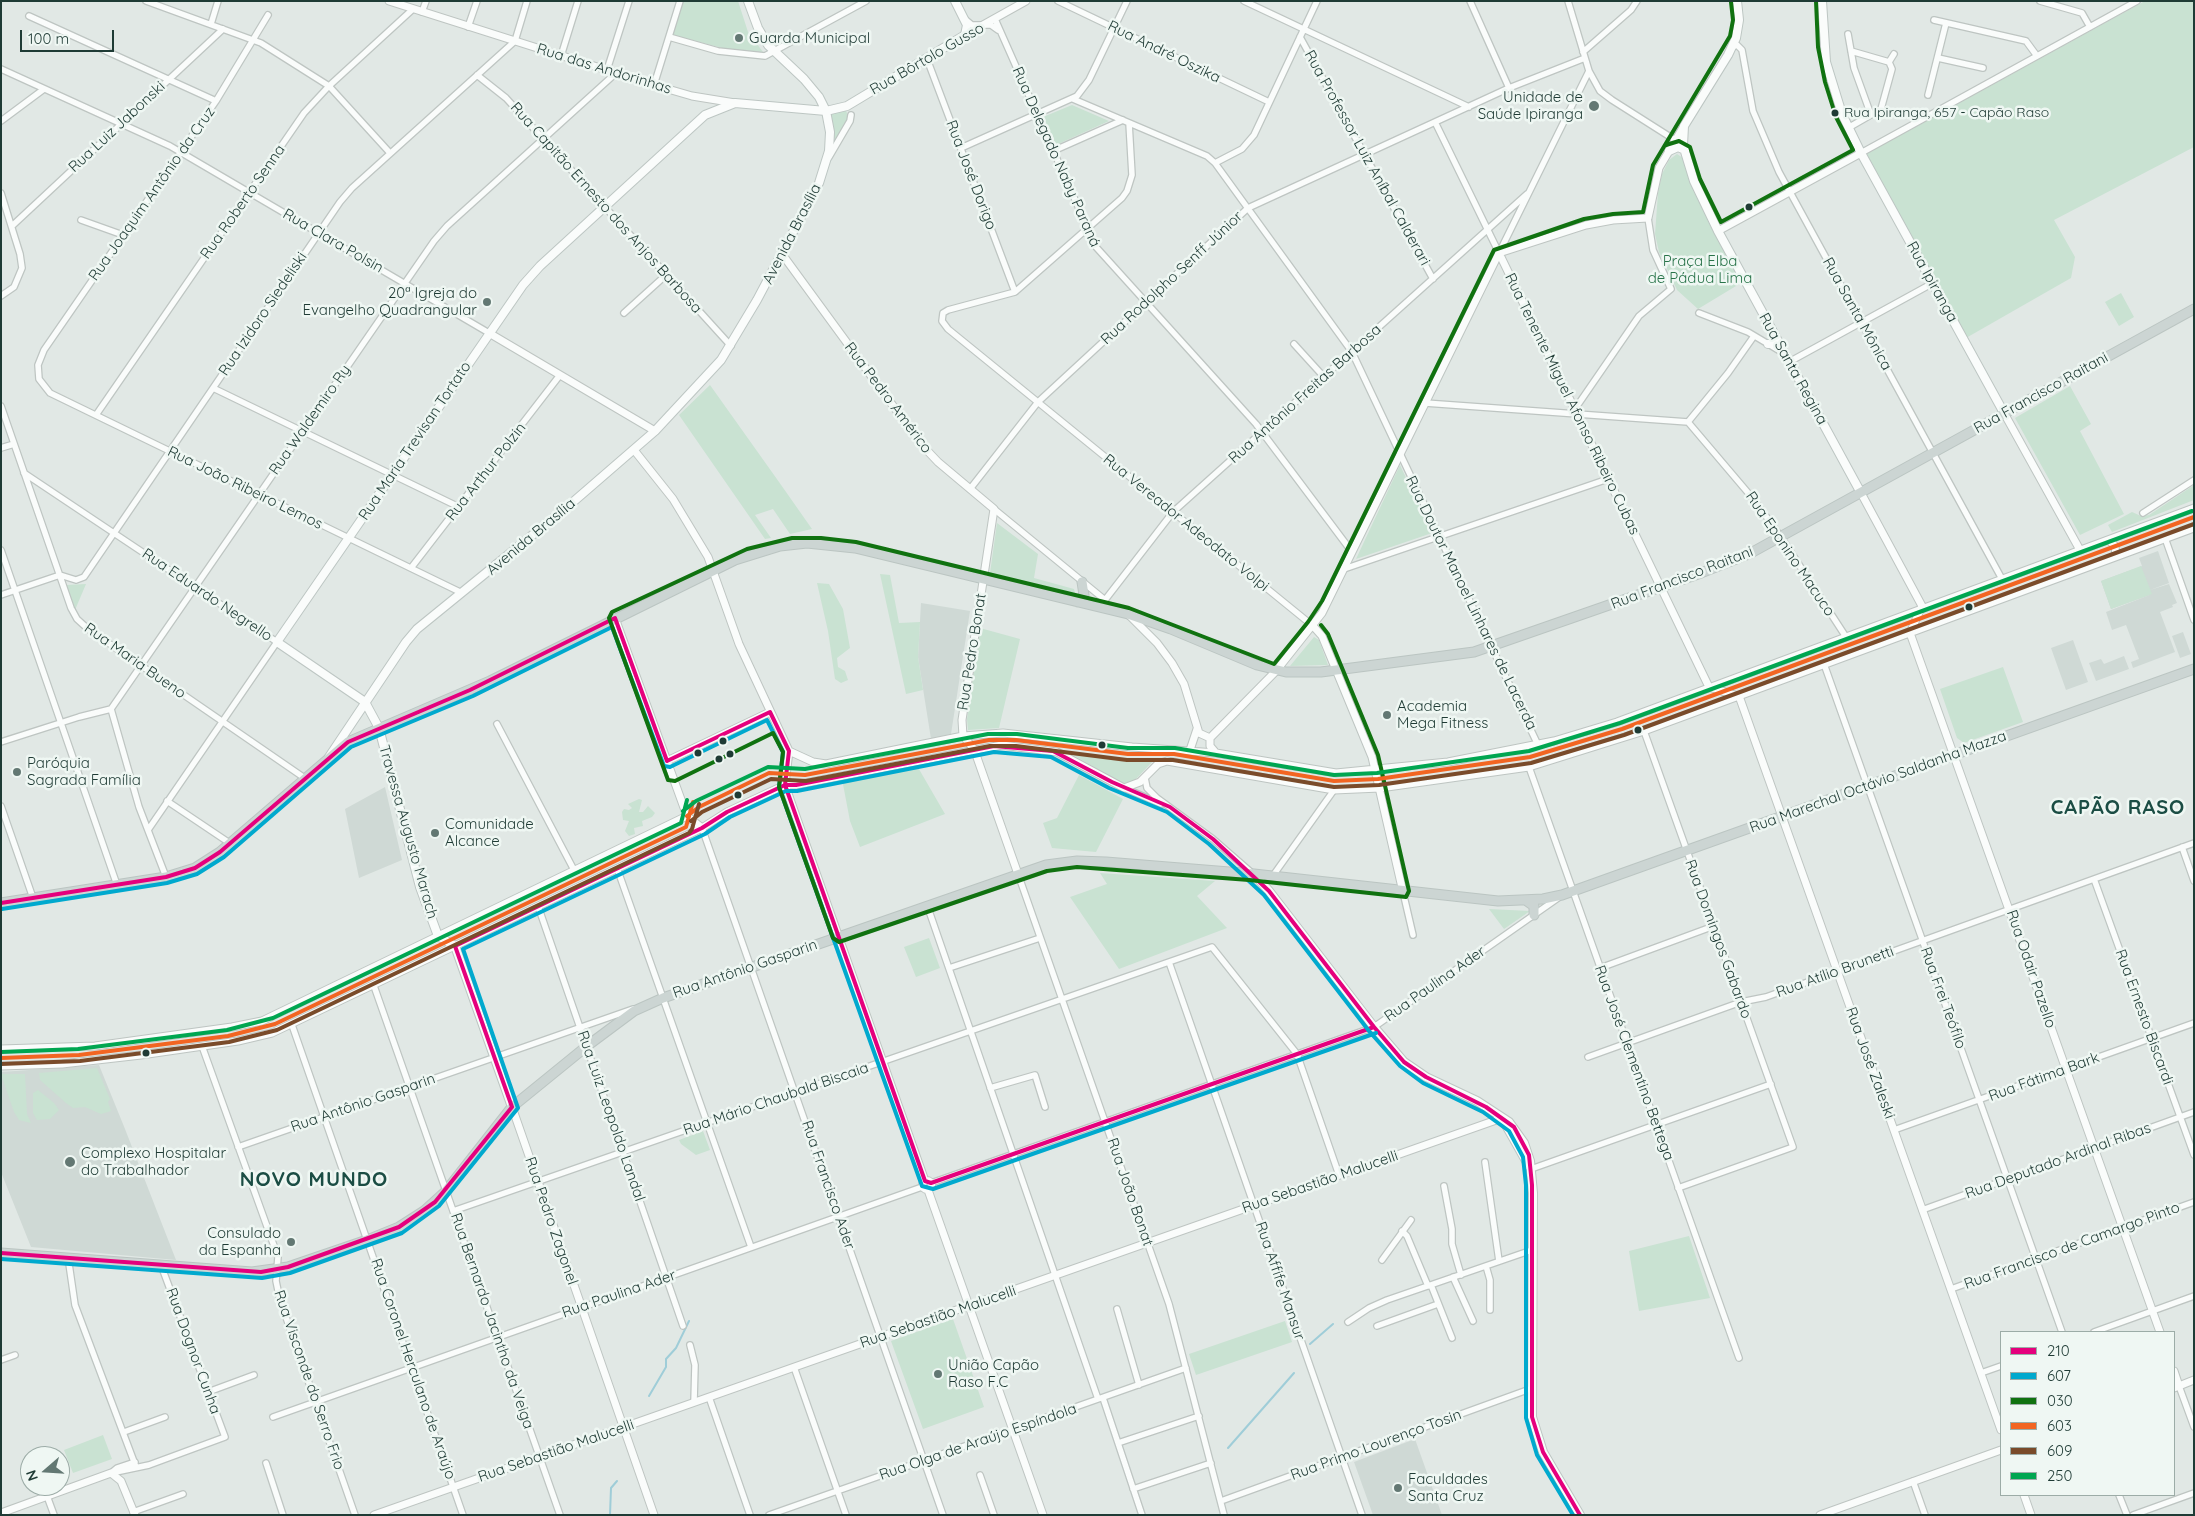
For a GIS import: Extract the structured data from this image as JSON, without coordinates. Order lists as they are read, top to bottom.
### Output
{
  "streets": {
    "main road": [
      "Rua Bôrtolo Gusso",
      "Rua das Andorinhas",
      "Avenida Brasília",
      "Rua Ipiranga",
      "Rua Santa Regina",
      "Rua Francisco Raitani",
      "Rua Maria Trevisan Tortato",
      "Rua Eduardo Negrello",
      "Rua Marechal Octávio Saldanha Mazza",
      "Travessa Augusto Marach",
      "Rua Antônio Gasparin",
      "Rua Pedro Zagonel"
    ],
    "street": [
      "Rua André Oszika",
      "Rua Luiz Jabonski",
      "Rua Delegado Naby Paraná",
      "Rua Professor Luiz Aníbal Calderari",
      "Rua José Dorigo",
      "Rua Joaquim Antônio da Cruz",
      "Rua Roberto Senna",
      "Rua Capitão Ernesto dos Anjos Barbosa",
      "Rua Clara Polsin",
      "Rua Rodolpho Senff Júnior",
      "Rua Izidoro Siedeliski",
      "Rua Santa Mônica",
      "Rua Antônio Freitas Barbosa",
      "Rua Pedro Américo",
      "Rua Tenente Miguel Afonso Ribeiro Cubas",
      "Rua Waldemiro Ry",
      "Rua Arthur Polzin",
      "Rua João Ribeiro Lemos",
      "Rua Vereador Adeodato Volpi",
      "Rua Eponino Macuco",
      "Rua Doutor Manoel Linhares de Lacerda",
      "Rua Pedro Bonat",
      "Rua Maria Bueno",
      "Rua Domingos Gabardo",
      "Rua Odair Pazello",
      "Rua Atílio Brunetti",
      "Rua Paulina Ader",
      "Rua Frei Teófilo",
      "Rua Ernesto Biscardi",
      "Rua José Clementino Bettega",
      "Rua José Zaleski",
      "Rua Fátima Bark",
      "Rua Mário Chaubald Biscaia",
      "Rua Luiz Leopoldo Landal",
      "Rua Deputado Ardinal Ribas",
      "Rua Sebastião Malucelli",
      "Rua Francisco Ader",
      "Rua João Bonat",
      "Rua Francisco de Camargo Pinto",
      "Rua Affife Mansur",
      "Rua Bernardo Jacintho da Veiga",
      "Rua Dognor Cunha",
      "Rua Coronel Herculano de Araújo",
      "Rua Visconde do Serro Frio",
      "Rua Olga de Araújo Espíndola",
      "Rua Primo Lourenço Tosin"
    ]
  },
  "crossings": [
    ["Rua Bôrtolo Gusso", "Rua das Andorinhas"],
    ["Rua Bôrtolo Gusso", "Rua Delegado Naby Paraná"],
    ["Rua Bôrtolo Gusso", "Rua José Dorigo"],
    ["Rua Bôrtolo Gusso", "Avenida Brasília"],
    ["Rua das Andorinhas", "Rua Roberto Senna"],
    ["Rua das Andorinhas", "Avenida Brasília"],
    ["Rua das Andorinhas", "Rua Izidoro Siedeliski"],
    ["Rua das Andorinhas", "Rua Waldemiro Ry"],
    ["Rua das Andorinhas", "Rua Maria Trevisan Tortato"],
    ["Rua Luiz Jabonski", "Rua Clara Polsin"],
    ["Rua Delegado Naby Paraná", "Rua Rodolpho Senff Júnior"],
    ["Rua Delegado Naby Paraná", "Rua Antônio Freitas Barbosa"],
    ["Rua Professor Luiz Aníbal Calderari", "Rua Rodolpho Senff Júnior"],
    ["Rua Professor Luiz Aníbal Calderari", "Rua Antônio Freitas Barbosa"],
    ["Rua José Dorigo", "Rua Vereador Adeodato Volpi"],
    ["Rua Joaquim Antônio da Cruz", "Rua Clara Polsin"],
    ["Rua Joaquim Antônio da Cruz", "Rua João Ribeiro Lemos"],
    ["Rua Roberto Senna", "Rua Clara Polsin"],
    ["Rua Roberto Senna", "Rua João Ribeiro Lemos"],
    ["Rua Capitão Ernesto dos Anjos Barbosa", "Avenida Brasília"],
    ["Rua Capitão Ernesto dos Anjos Barbosa", "Rua Izidoro Siedeliski"],
    ["Rua Capitão Ernesto dos Anjos Barbosa", "Rua Waldemiro Ry"],
    ["Rua Capitão Ernesto dos Anjos Barbosa", "Rua Maria Trevisan Tortato"],
    ["Avenida Brasília", "Rua Clara Polsin"],
    ["Avenida Brasília", "Rua Francisco Raitani"],
    ["Avenida Brasília", "Rua Pedro Américo"],
    ["Avenida Brasília", "Rua João Ribeiro Lemos"],
    ["Avenida Brasília", "Rua Eduardo Negrello"],
    ["Avenida Brasília", "Rua Maria Bueno"],
    ["Rua Clara Polsin", "Rua Izidoro Siedeliski"],
    ["Rua Clara Polsin", "Rua Waldemiro Ry"],
    ["Rua Clara Polsin", "Rua Maria Trevisan Tortato"],
    ["Rua Clara Polsin", "Rua Arthur Polzin"],
    ["Rua Rodolpho Senff Júnior", "Rua Pedro Américo"],
    ["Rua Rodolpho Senff Júnior", "Rua Tenente Miguel Afonso Ribeiro Cubas"],
    ["Rua Rodolpho Senff Júnior", "Rua Vereador Adeodato Volpi"],
    ["Rua Rodolpho Senff Júnior", "Rua Doutor Manoel Linhares de Lacerda"],
    ["Rua Ipiranga", "Rua Francisco Raitani"],
    ["Rua Izidoro Siedeliski", "Rua João Ribeiro Lemos"],
    ["Rua Izidoro Siedeliski", "Rua Eduardo Negrello"],
    ["Rua Izidoro Siedeliski", "Rua Maria Bueno"],
    ["Rua Santa Mônica", "Rua Francisco Raitani"],
    ["Rua Santa Regina", "Rua Francisco Raitani"],
    ["Rua Francisco Raitani", "Rua Antônio Freitas Barbosa"],
    ["Rua Francisco Raitani", "Rua Tenente Miguel Afonso Ribeiro Cubas"],
    ["Rua Francisco Raitani", "Rua Vereador Adeodato Volpi"],
    ["Rua Francisco Raitani", "Rua Eponino Macuco"],
    ["Rua Francisco Raitani", "Rua Eduardo Negrello"],
    ["Rua Francisco Raitani", "Rua Doutor Manoel Linhares de Lacerda"],
    ["Rua Francisco Raitani", "Rua Pedro Bonat"],
    ["Rua Francisco Raitani", "Travessa Augusto Marach"],
    ["Rua Antônio Freitas Barbosa", "Rua Pedro Américo"],
    ["Rua Antônio Freitas Barbosa", "Rua Tenente Miguel Afonso Ribeiro Cubas"],
    ["Rua Antônio Freitas Barbosa", "Rua Vereador Adeodato Volpi"],
    ["Rua Antônio Freitas Barbosa", "Rua Doutor Manoel Linhares de Lacerda"],
    ["Rua Pedro Américo", "Rua Pedro Bonat"],
    ["Rua Waldemiro Ry", "Rua João Ribeiro Lemos"],
    ["Rua Waldemiro Ry", "Rua Eduardo Negrello"],
    ["Rua Waldemiro Ry", "Rua Maria Bueno"],
    ["Rua Maria Trevisan Tortato", "Rua João Ribeiro Lemos"],
    ["Rua Maria Trevisan Tortato", "Rua Eduardo Negrello"],
    ["Rua Maria Trevisan Tortato", "Rua Maria Bueno"],
    ["Rua Arthur Polzin", "Rua João Ribeiro Lemos"],
    ["Rua Vereador Adeodato Volpi", "Rua Antônio Gasparin"],
    ["Rua Eduardo Negrello", "Rua Maria Bueno"],
    ["Rua Eduardo Negrello", "Travessa Augusto Marach"],
    ["Rua Pedro Bonat", "Rua João Bonat"],
    ["Rua Marechal Octávio Saldanha Mazza", "Rua Domingos Gabardo"],
    ["Rua Marechal Octávio Saldanha Mazza", "Rua Antônio Gasparin"],
    ["Rua Marechal Octávio Saldanha Mazza", "Rua Odair Pazello"],
    ["Rua Marechal Octávio Saldanha Mazza", "Rua Paulina Ader"],
    ["Rua Marechal Octávio Saldanha Mazza", "Rua Frei Teófilo"],
    ["Rua Marechal Octávio Saldanha Mazza", "Rua José Clementino Bettega"],
    ["Rua Marechal Octávio Saldanha Mazza", "Rua José Zaleski"],
    ["Rua Domingos Gabardo", "Rua Atílio Brunetti"],
    ["Rua Domingos Gabardo", "Rua José Clementino Bettega"],
    ["Rua Antônio Gasparin", "Rua Paulina Ader"],
    ["Rua Antônio Gasparin", "Rua Luiz Leopoldo Landal"],
    ["Rua Antônio Gasparin", "Rua Francisco Ader"],
    ["Rua Antônio Gasparin", "Rua João Bonat"],
    ["Rua Antônio Gasparin", "Rua Pedro Zagonel"],
    ["Rua Antônio Gasparin", "Rua Bernardo Jacintho da Veiga"],
    ["Rua Antônio Gasparin", "Rua Coronel Herculano de Araújo"],
    ["Rua Antônio Gasparin", "Rua Visconde do Serro Frio"],
    ["Rua Odair Pazello", "Rua Atílio Brunetti"],
    ["Rua Odair Pazello", "Rua Fátima Bark"],
    ["Rua Odair Pazello", "Rua Deputado Ardinal Ribas"],
    ["Rua Odair Pazello", "Rua Francisco de Camargo Pinto"],
    ["Rua Atílio Brunetti", "Rua Frei Teófilo"],
    ["Rua Atílio Brunetti", "Rua Ernesto Biscardi"],
    ["Rua Atílio Brunetti", "Rua José Clementino Bettega"],
    ["Rua Atílio Brunetti", "Rua José Zaleski"],
    ["Rua Paulina Ader", "Rua Mário Chaubald Biscaia"],
    ["Rua Paulina Ader", "Rua Luiz Leopoldo Landal"],
    ["Rua Paulina Ader", "Rua Francisco Ader"],
    ["Rua Paulina Ader", "Rua João Bonat"],
    ["Rua Paulina Ader", "Rua Pedro Zagonel"],
    ["Rua Paulina Ader", "Rua Affife Mansur"],
    ["Rua Paulina Ader", "Rua Bernardo Jacintho da Veiga"],
    ["Rua Paulina Ader", "Rua Coronel Herculano de Araújo"],
    ["Rua Paulina Ader", "Rua Visconde do Serro Frio"],
    ["Rua Frei Teófilo", "Rua Fátima Bark"],
    ["Rua Frei Teófilo", "Rua Deputado Ardinal Ribas"],
    ["Rua Frei Teófilo", "Rua Francisco de Camargo Pinto"],
    ["Rua Ernesto Biscardi", "Rua Fátima Bark"],
    ["Rua Ernesto Biscardi", "Rua Deputado Ardinal Ribas"],
    ["Rua José Zaleski", "Rua Fátima Bark"],
    ["Rua José Zaleski", "Rua Deputado Ardinal Ribas"],
    ["Rua José Zaleski", "Rua Francisco de Camargo Pinto"],
    ["Rua Mário Chaubald Biscaia", "Rua Luiz Leopoldo Landal"],
    ["Rua Mário Chaubald Biscaia", "Rua Francisco Ader"],
    ["Rua Mário Chaubald Biscaia", "Rua João Bonat"],
    ["Rua Mário Chaubald Biscaia", "Rua Pedro Zagonel"],
    ["Rua Mário Chaubald Biscaia", "Rua Affife Mansur"],
    ["Rua Mário Chaubald Biscaia", "Rua Bernardo Jacintho da Veiga"],
    ["Rua Sebastião Malucelli", "Rua Francisco Ader"],
    ["Rua Sebastião Malucelli", "Rua João Bonat"],
    ["Rua Sebastião Malucelli", "Rua Pedro Zagonel"],
    ["Rua Sebastião Malucelli", "Rua Affife Mansur"],
    ["Rua Sebastião Malucelli", "Rua Bernardo Jacintho da Veiga"],
    ["Rua Sebastião Malucelli", "Rua Coronel Herculano de Araújo"],
    ["Rua Francisco Ader", "Rua Olga de Araújo Espíndola"],
    ["Rua João Bonat", "Rua Olga de Araújo Espíndola"],
    ["Rua João Bonat", "Rua Primo Lourenço Tosin"],
    ["Rua Affife Mansur", "Rua Primo Lourenço Tosin"]
  ],
  "districts": ["CAPÃO RASO", "NOVO MUNDO"],
  "parks": ["Praça Elba de Pádua Lima"],
  "places": [
    "Guarda Municipal",
    "Unidade de Saúde Ipiranga",
    "Rua Ipiranga, 657 - Capão Raso",
    "20ª Igreja do Evangelho Quadrangular",
    "Academia Mega Fitness",
    "Paróquia Sagrada Família",
    "Comunidade Alcance",
    "Complexo Hospitalar do Trabalhador",
    "Consulado da Espanha",
    "União Capão Raso F.C",
    "Faculdades Santa Cruz"
  ],
  "lines": [
    "transit line 030",
    "transit line 250",
    "transit line 603",
    "transit line 609",
    "transit line 210",
    "transit line 607"
  ],
  "legend": [
    "210",
    "607",
    "030",
    "603",
    "609",
    "250"
  ],
  "scale_bar": "100 m",
  "north": "left"
}
